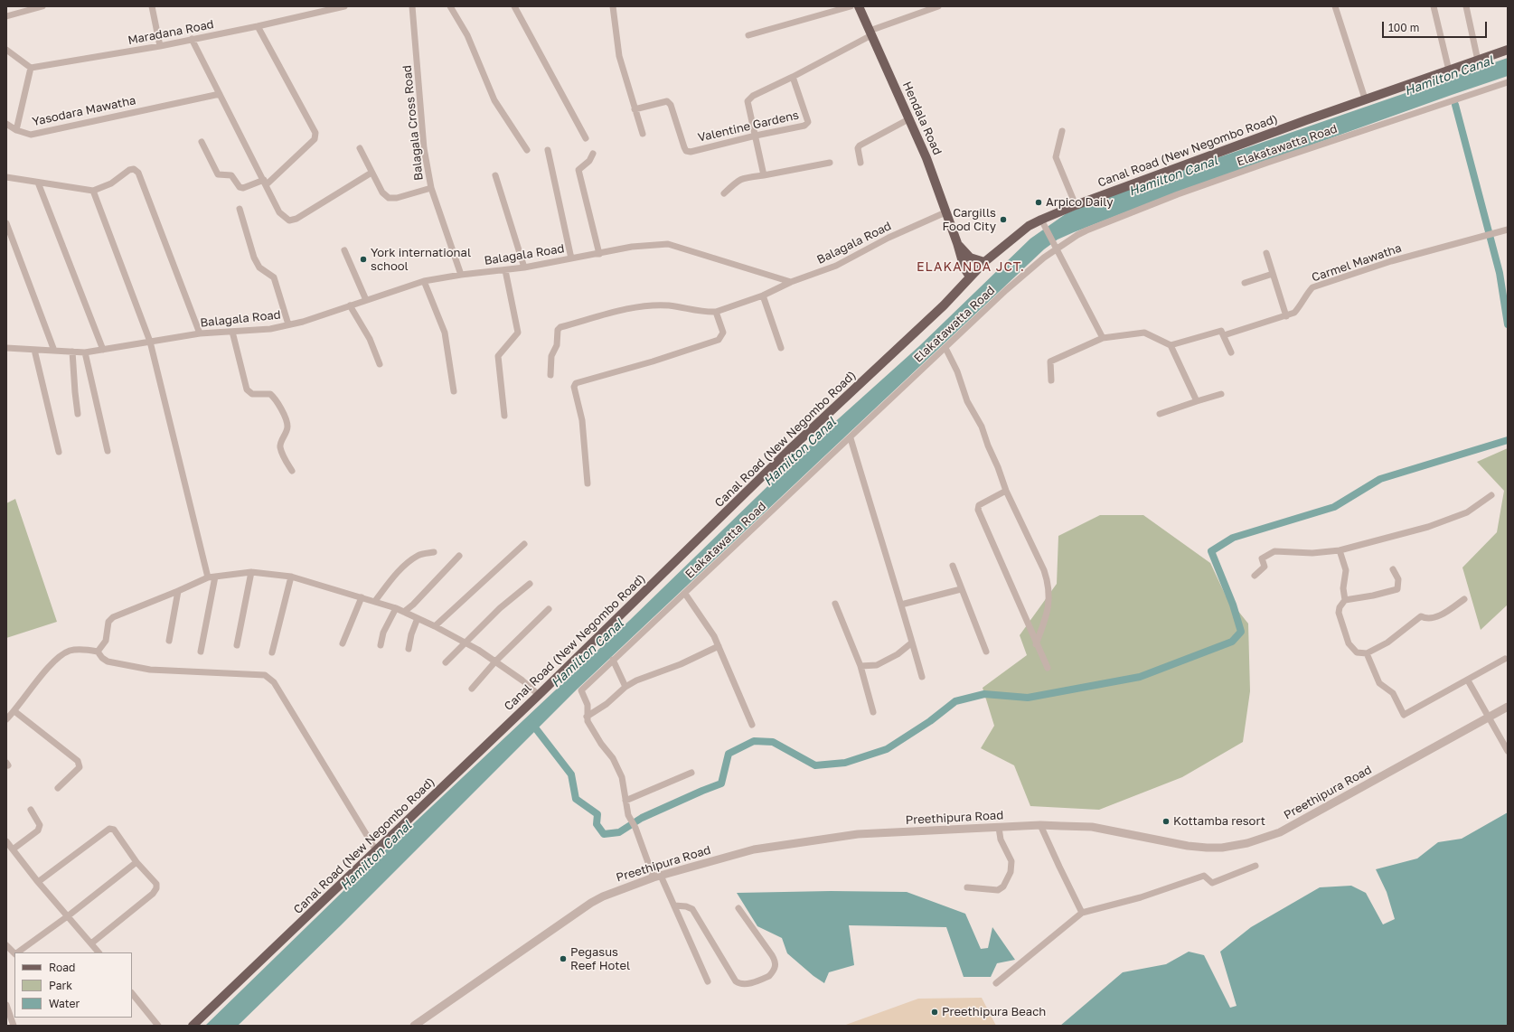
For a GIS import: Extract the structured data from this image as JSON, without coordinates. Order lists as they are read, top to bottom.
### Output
{
  "streets": {
    "main road": ["Hendala Road", "Canal Road (New Negombo Road)"],
    "street": [
      "Maradana Road",
      "Yasodara Mawatha",
      "Balagala Cross Road",
      "Valentine Gardens",
      "Elakatawatta Road",
      "Balagala Road",
      "Carmel Mawatha",
      "Preethipura Road"
    ]
  },
  "crossings": [
    ["Maradana Road", "Yasodara Mawatha"],
    ["Hendala Road", "Canal Road (New Negombo Road)"],
    ["Hendala Road", "Balagala Road"],
    ["Balagala Cross Road", "Balagala Road"]
  ],
  "districts": ["ELAKANDA JCT."],
  "water": ["Hamilton Canal"],
  "places": [
    "Arpico Daily",
    "Cargills Food City",
    "York international school",
    "Kottamba resort",
    "Pegasus Reef Hotel",
    "Preethipura Beach"
  ],
  "legend": ["Road", "Park", "Water"],
  "scale_bar": "100 m"
}
